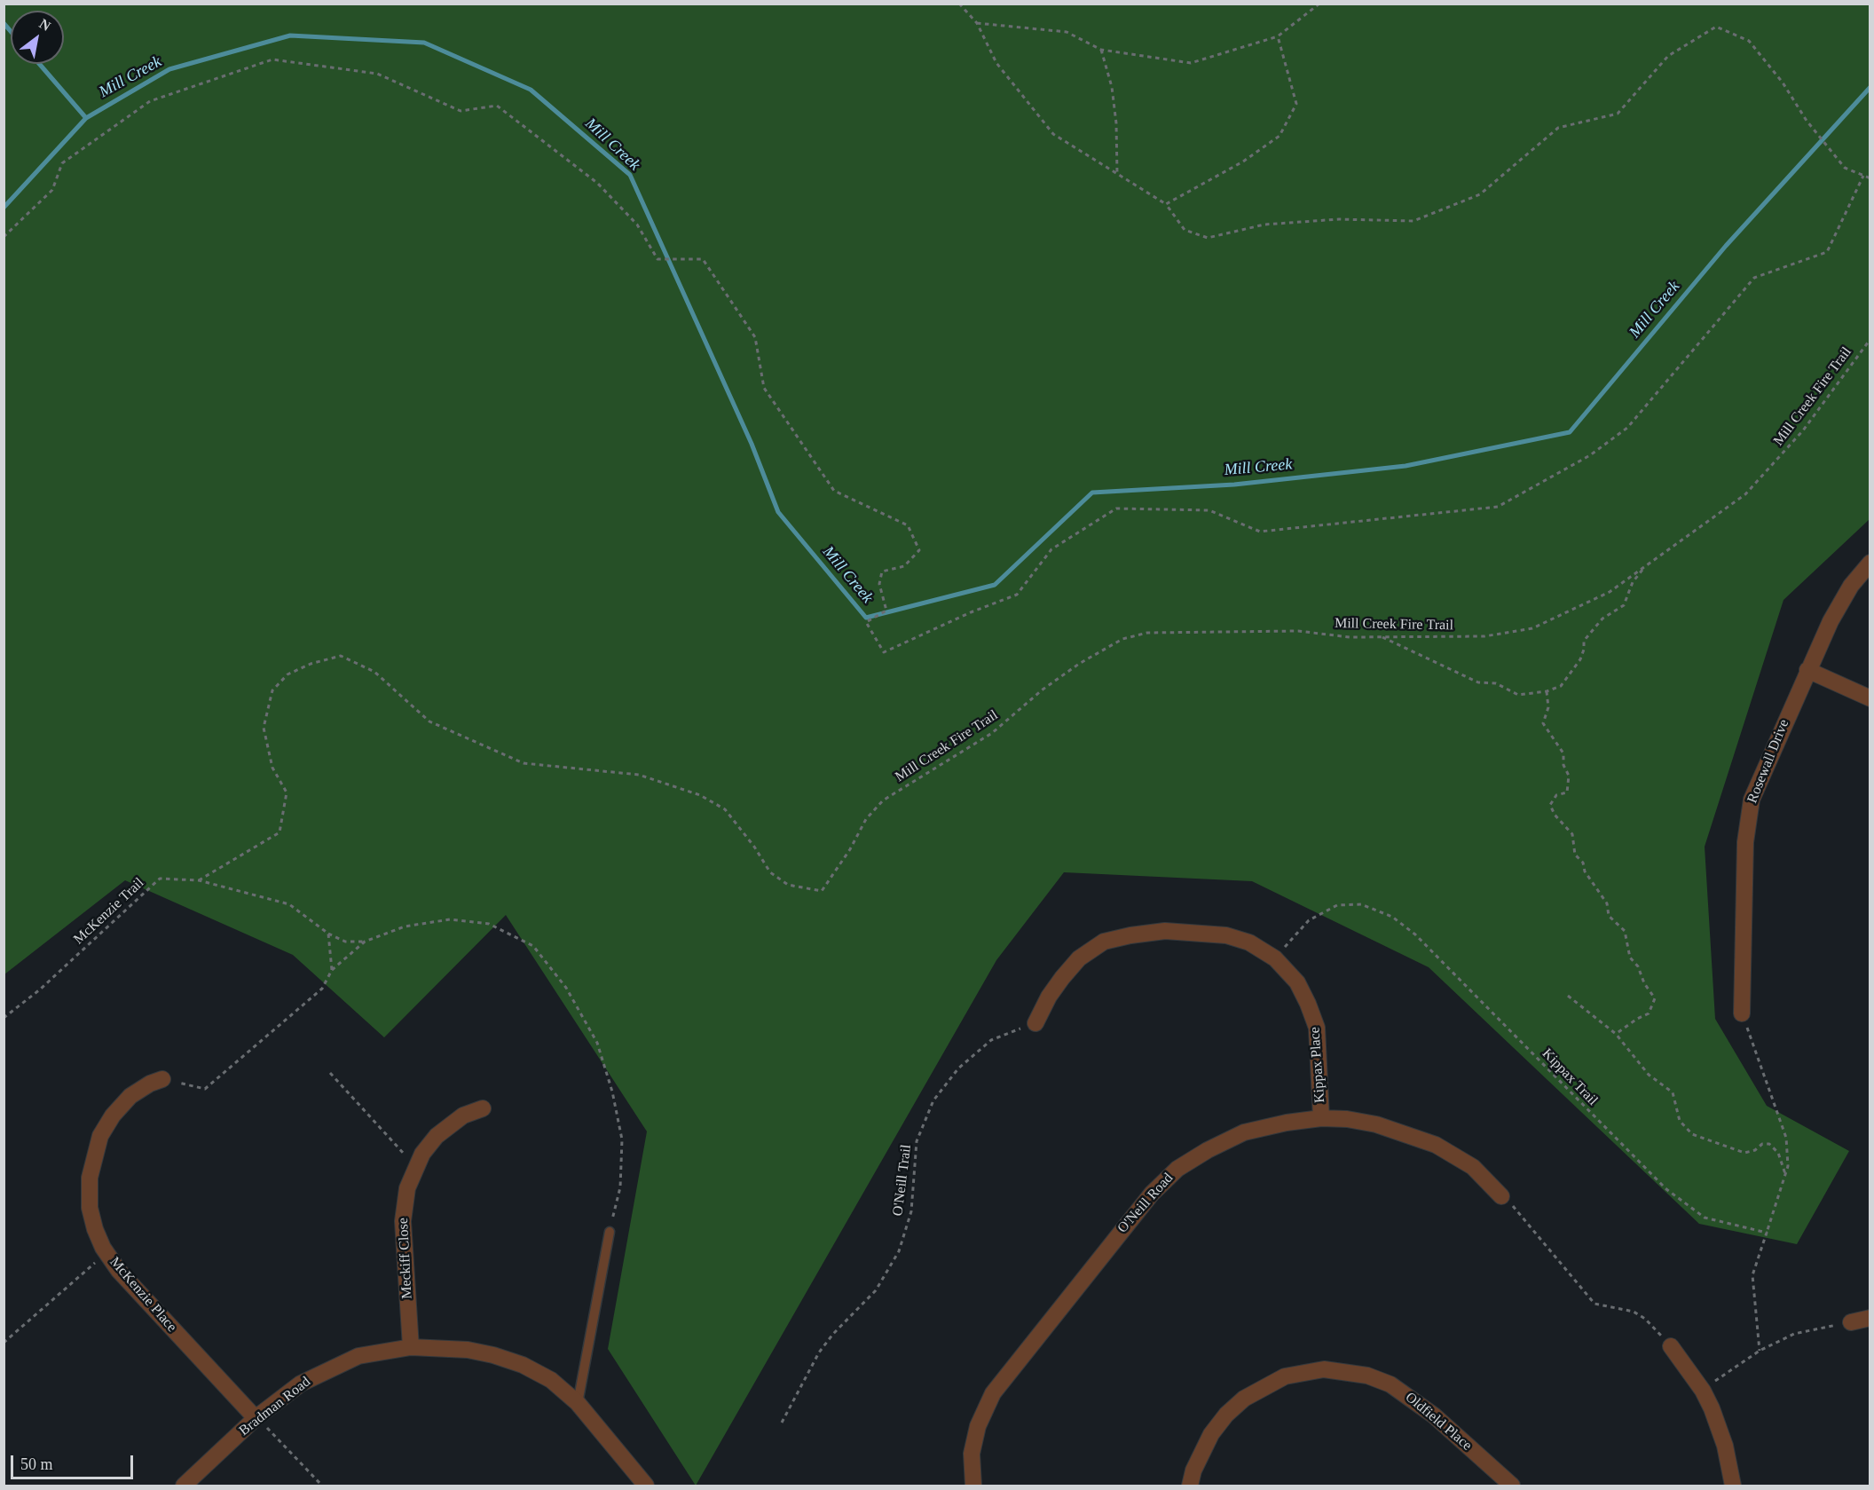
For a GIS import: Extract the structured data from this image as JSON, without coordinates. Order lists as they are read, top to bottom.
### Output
{
  "streets": {
    "street": [
      "Rosewall Drive",
      "Kippax Place",
      "O'Neill Road",
      "Meckiff Close",
      "McKenzie Place",
      "Bradman Road",
      "Oldfield Place"
    ],
    "path": [
      "Mill Creek Fire Trail",
      "McKenzie Trail",
      "Kippax Trail",
      "O'Neill Trail"
    ]
  },
  "crossings": [
    ["Mill Creek Fire Trail", "McKenzie Trail"],
    ["Kippax Place", "Kippax Trail"],
    ["Kippax Place", "O'Neill Trail"],
    ["Kippax Place", "O'Neill Road"],
    ["Meckiff Close", "Bradman Road"],
    ["McKenzie Place", "Bradman Road"]
  ],
  "water": ["Mill Creek"],
  "scale_bar": "50 m",
  "north": "top right"
}
